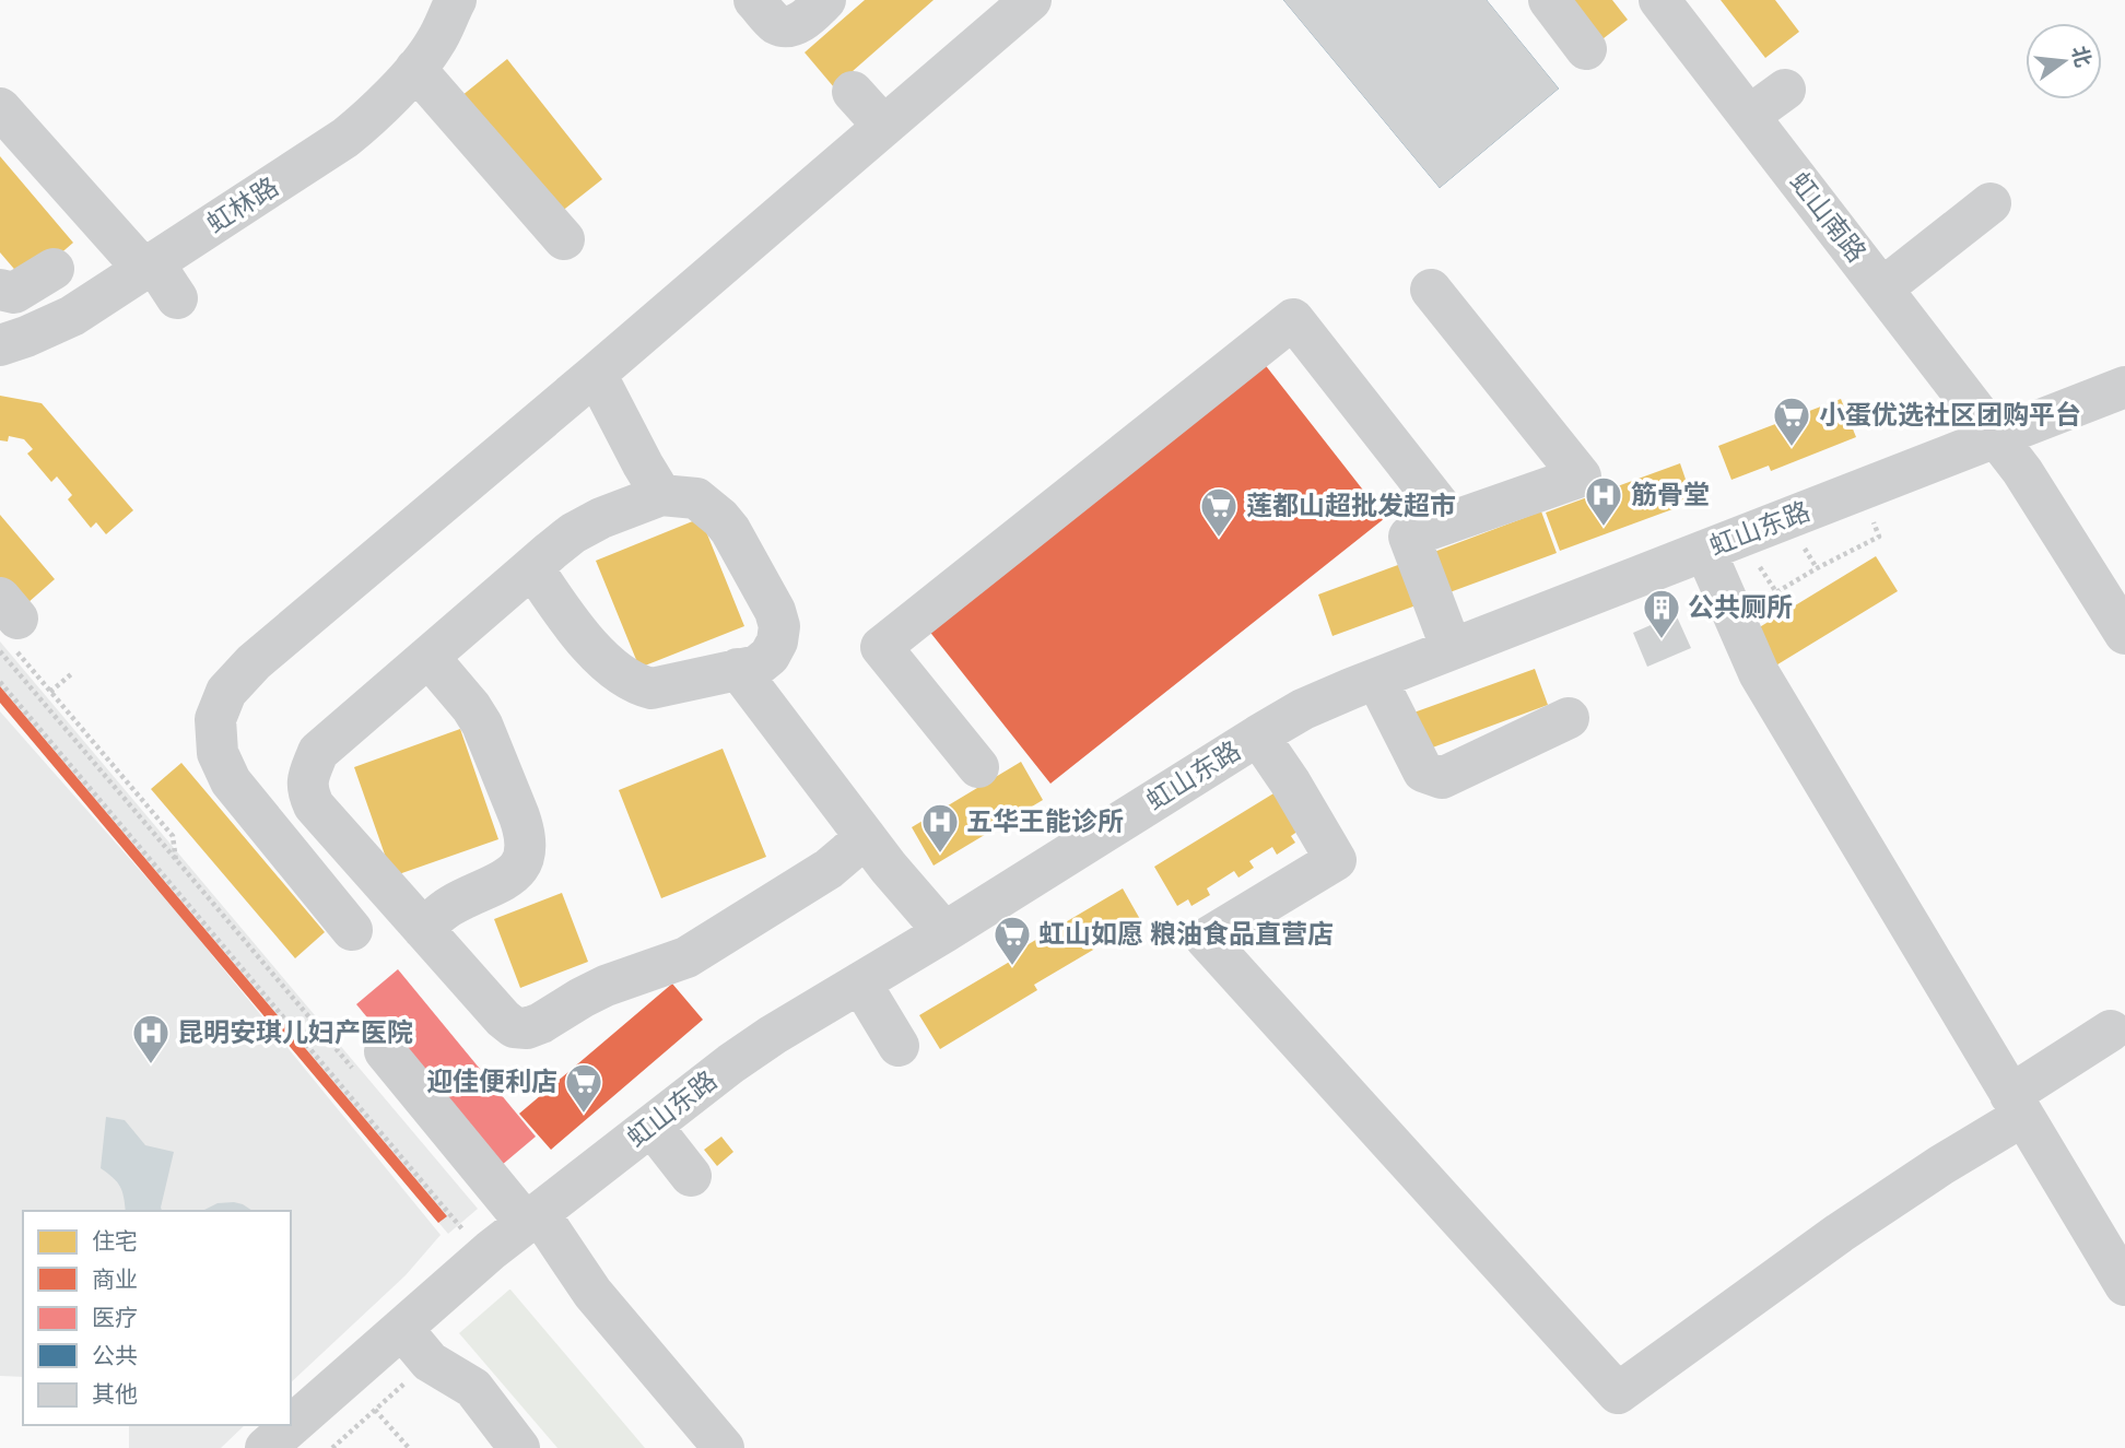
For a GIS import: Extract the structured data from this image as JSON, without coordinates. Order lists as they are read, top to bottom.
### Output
{
  "streets": {
    "street": ["虹林路", "虹山南路", "虹山东路"]
  },
  "crossings": [
    ["虹山南路", "虹山东路"]
  ],
  "places": {
    "supermarket": [
      "小蛋优选社区团购平台",
      "莲都山超批发超市",
      "虹山如愿 粮油食品直营店",
      "迎佳便利店"
    ],
    "hospital": ["筋骨堂", "五华王能诊所", "昆明安琪儿妇产医院"],
    "building": ["公共厕所"]
  },
  "legend": [
    "住宅",
    "商业",
    "医疗",
    "公共",
    "其他"
  ],
  "north": "right"
}
